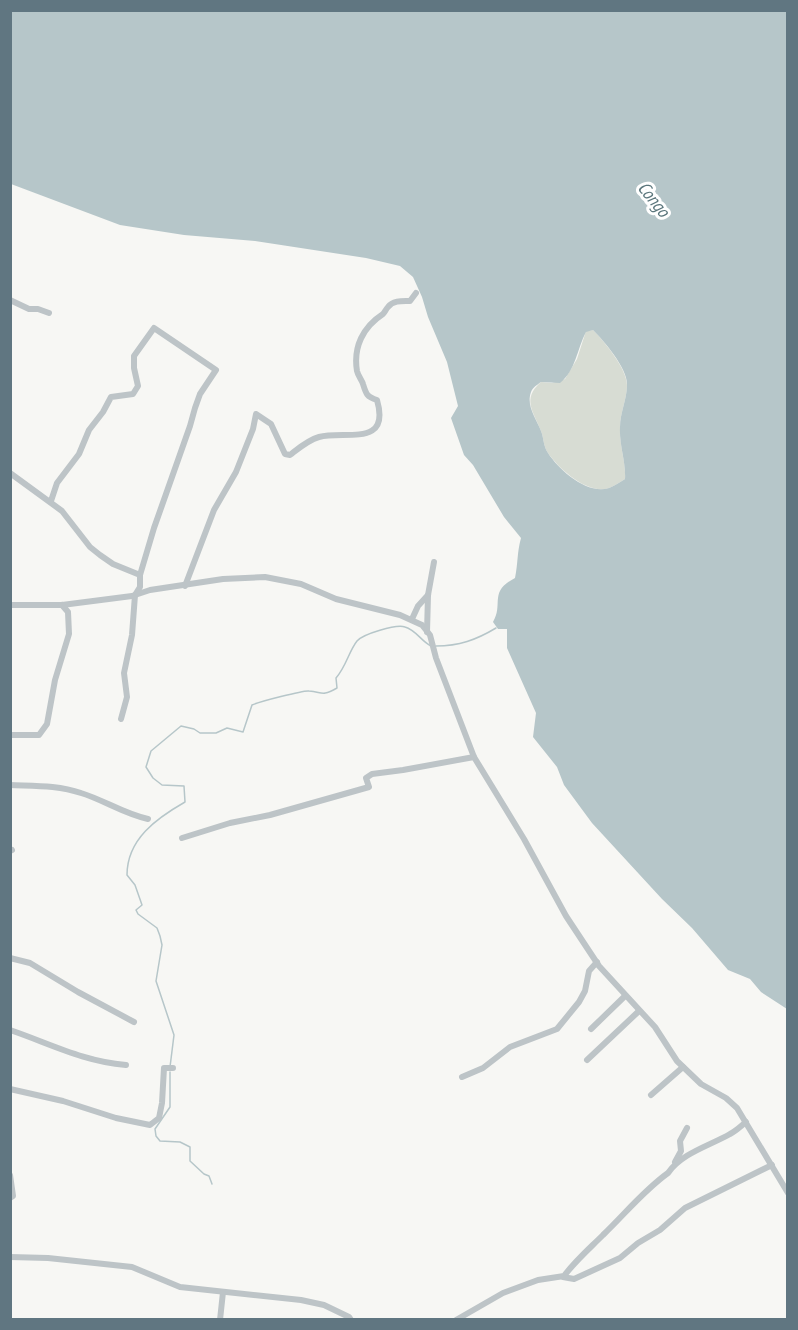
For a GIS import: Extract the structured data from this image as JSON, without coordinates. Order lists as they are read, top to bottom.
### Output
{
  "water": ["Congo"]
}
